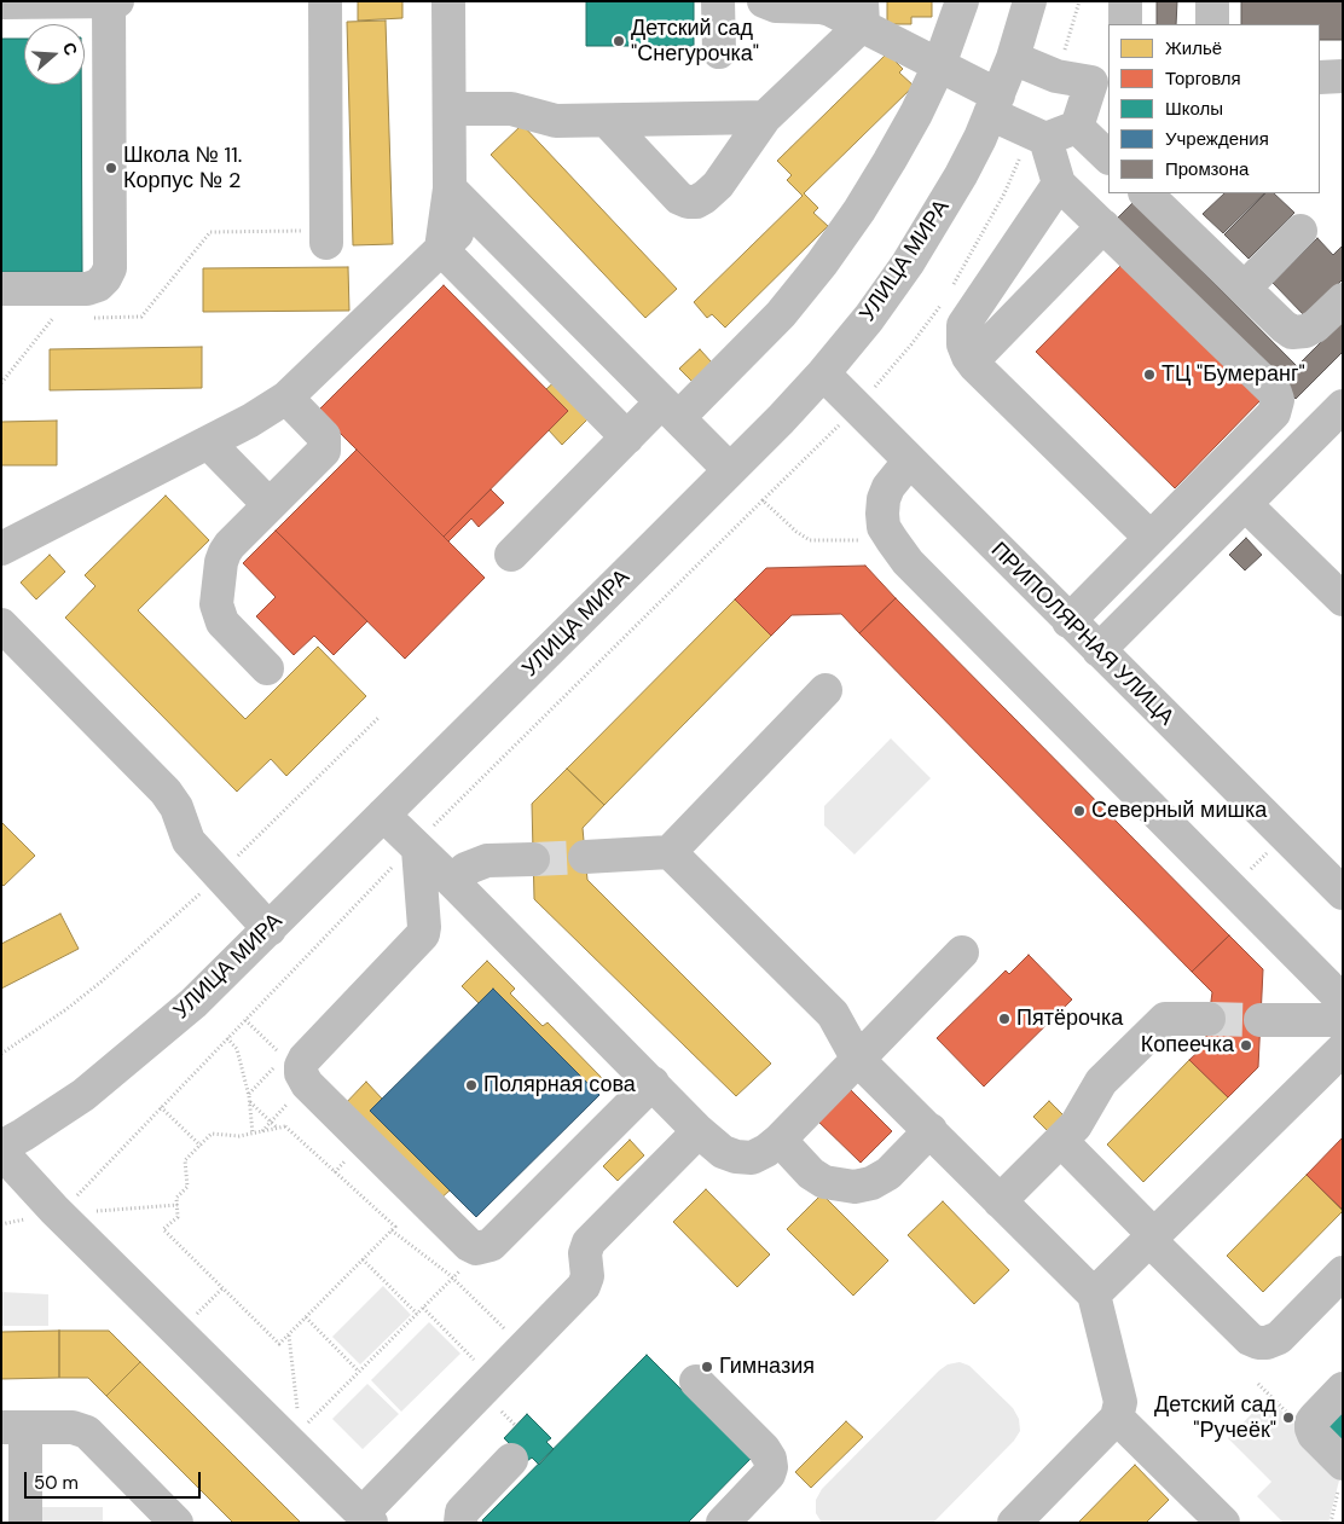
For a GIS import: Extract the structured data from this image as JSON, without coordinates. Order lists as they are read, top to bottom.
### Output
{
  "streets": {
    "street": ["УЛИЦА МИРА", "ПРИПОЛЯРНАЯ УЛИЦА"]
  },
  "crossings": [
    ["УЛИЦА МИРА", "ПРИПОЛЯРНАЯ УЛИЦА"]
  ],
  "places": [
    "Детский сад \"Снегурочка\"",
    "Школа № 11. Корпус № 2",
    "ТЦ \"Бумеранг\"",
    "Северный мишка",
    "Пятёрочка",
    "Копеечка",
    "Полярная сова",
    "Гимназия",
    "Детский сад \"Ручеёк\""
  ],
  "legend": [
    "Жильё",
    "Торговля",
    "Школы",
    "Учреждения",
    "Промзона"
  ],
  "scale_bar": "50 m",
  "north": "right"
}
